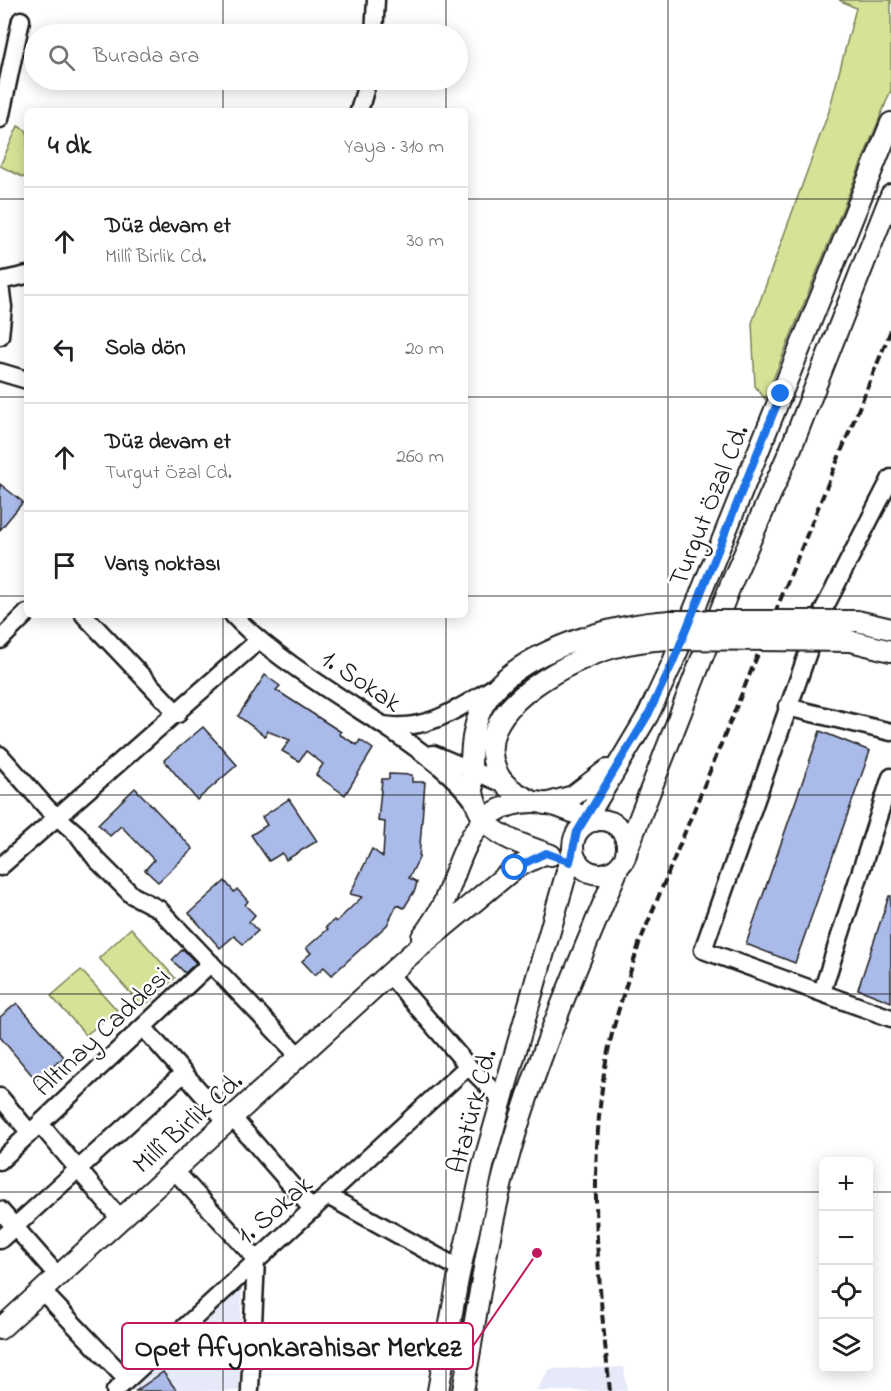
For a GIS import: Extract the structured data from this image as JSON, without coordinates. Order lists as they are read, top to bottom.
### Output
{
  "streets": {
    "main road": ["Turgut Özal Cd.", "Atatürk Cd.", "Millî Birlik Cd."],
    "street": ["1. Sokak", "Altınay Caddesi"]
  },
  "crossings": [
    ["Turgut Özal Cd.", "Atatürk Cd."]
  ],
  "places": ["Opet Afyonkarahisar Merkez"],
  "page": {
    "search": "Burada ara",
    "heading": ["4 dk", "Yaya · 310 m"],
    "list": [
      ["Düz devam et", "Millî Birlik Cd.", "30 m"],
      ["Sola dön", "20 m"],
      ["Düz devam et", "Turgut Özal Cd.", "260 m"],
      "Varış noktası"
    ],
    "map_buttons": ["+", "−"]
  }
}
